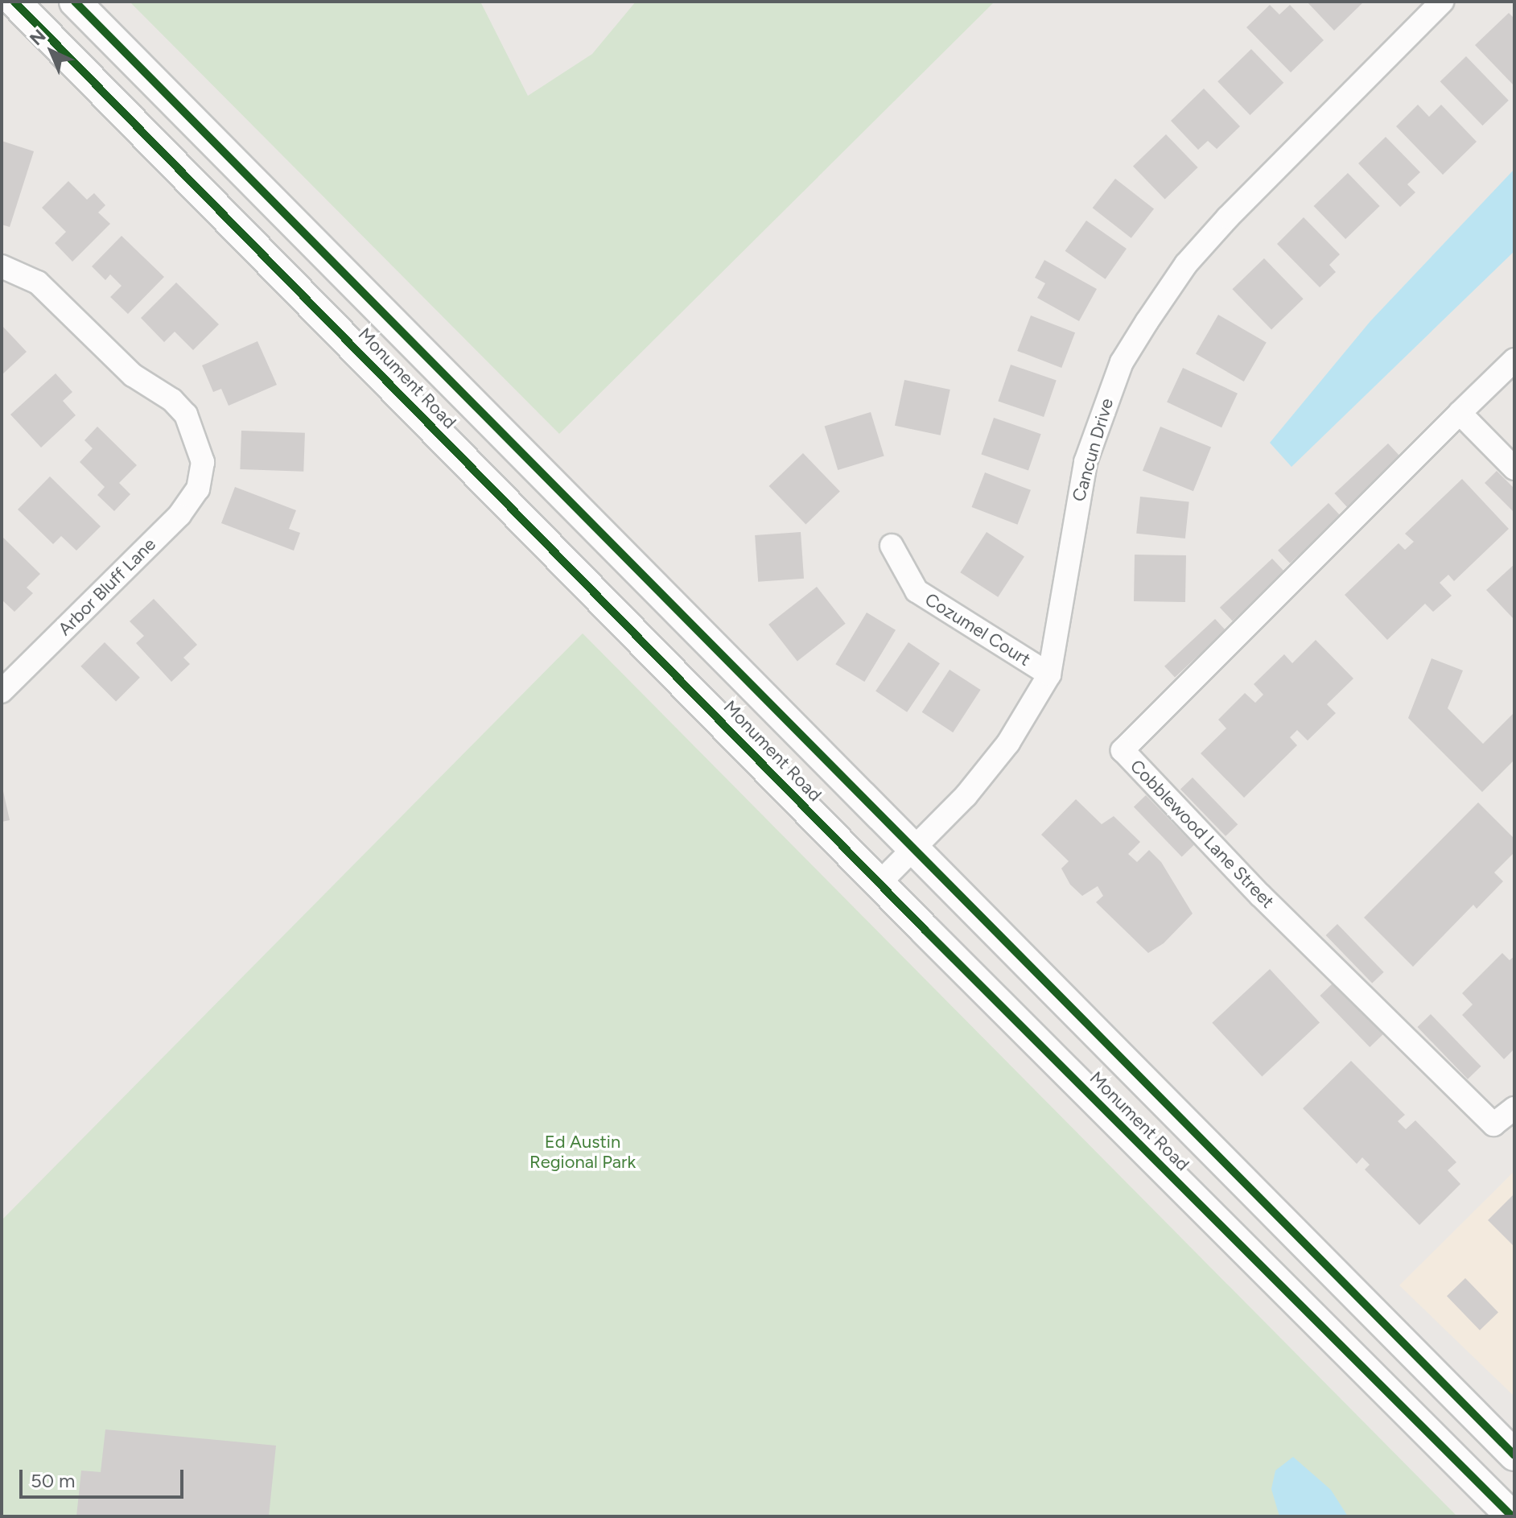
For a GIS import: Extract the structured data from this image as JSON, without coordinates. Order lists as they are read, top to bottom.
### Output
{
  "streets": {
    "street": [
      "Monument Road",
      "Cancun Drive",
      "Arbor Bluff Lane",
      "Cozumel Court",
      "Cobblewood Lane Street"
    ]
  },
  "crossings": [
    ["Monument Road", "Cancun Drive"],
    ["Cancun Drive", "Cozumel Court"]
  ],
  "parks": ["Ed Austin Regional Park"],
  "scale_bar": "50 m",
  "north": "top left"
}
